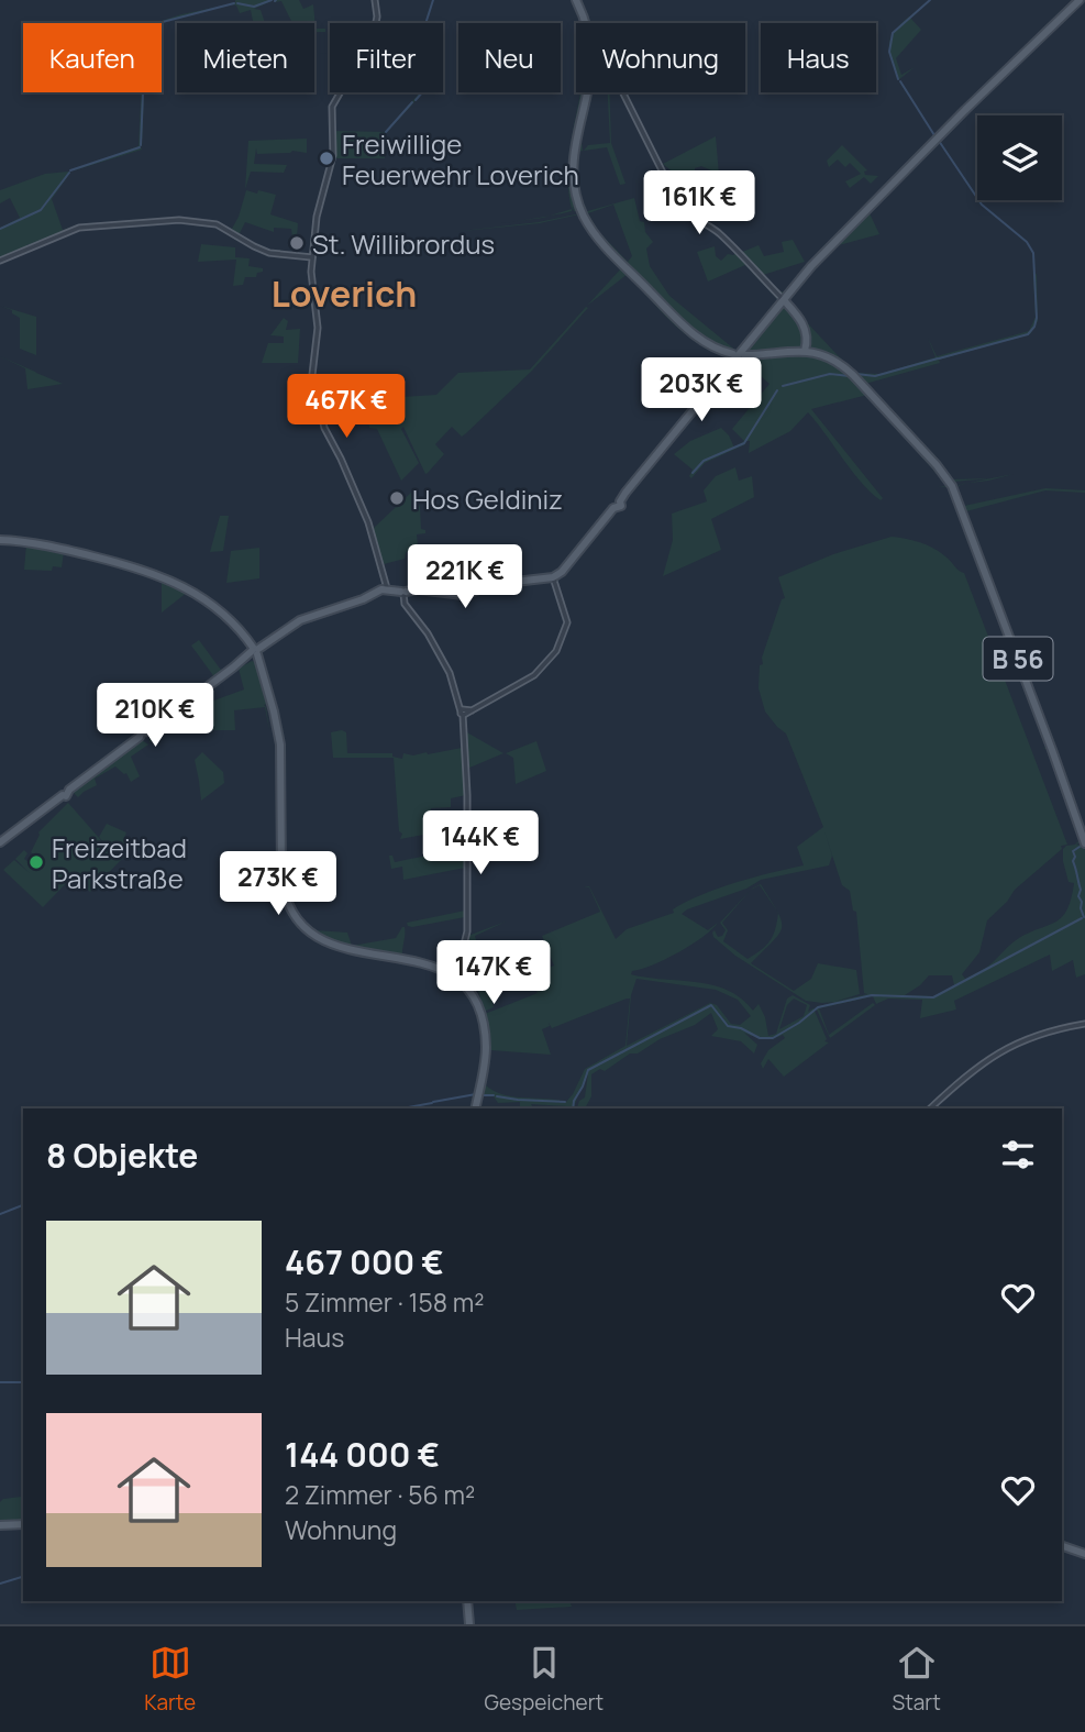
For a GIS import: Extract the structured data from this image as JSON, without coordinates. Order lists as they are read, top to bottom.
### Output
{
  "streets": {
    "main road": ["B 56"]
  },
  "districts": ["Loverich"],
  "places": [
    "Freiwillige Feuerwehr Loverich",
    "St. Willibrordus",
    "Hos Geldiniz",
    "Freizeitbad Parkstraße"
  ],
  "page": {
    "chip": [
      "Kaufen",
      "Mieten",
      "Filter",
      "Neu",
      "Wohnung",
      "Haus"
    ],
    "price": [
      "161K €",
      "203K €",
      "467K €",
      "221K €",
      "210K €",
      "144K €",
      "273K €",
      "147K €"
    ],
    "heading": "8 Objekte",
    "list": [
      {
        "name": "467 000 €",
        "note": "5 Zimmer · 158 m² · Haus"
      },
      {
        "name": "144 000 €",
        "note": "2 Zimmer · 56 m² · Wohnung"
      }
    ],
    "tabs": ["Karte", "Gespeichert", "Start"]
  }
}
